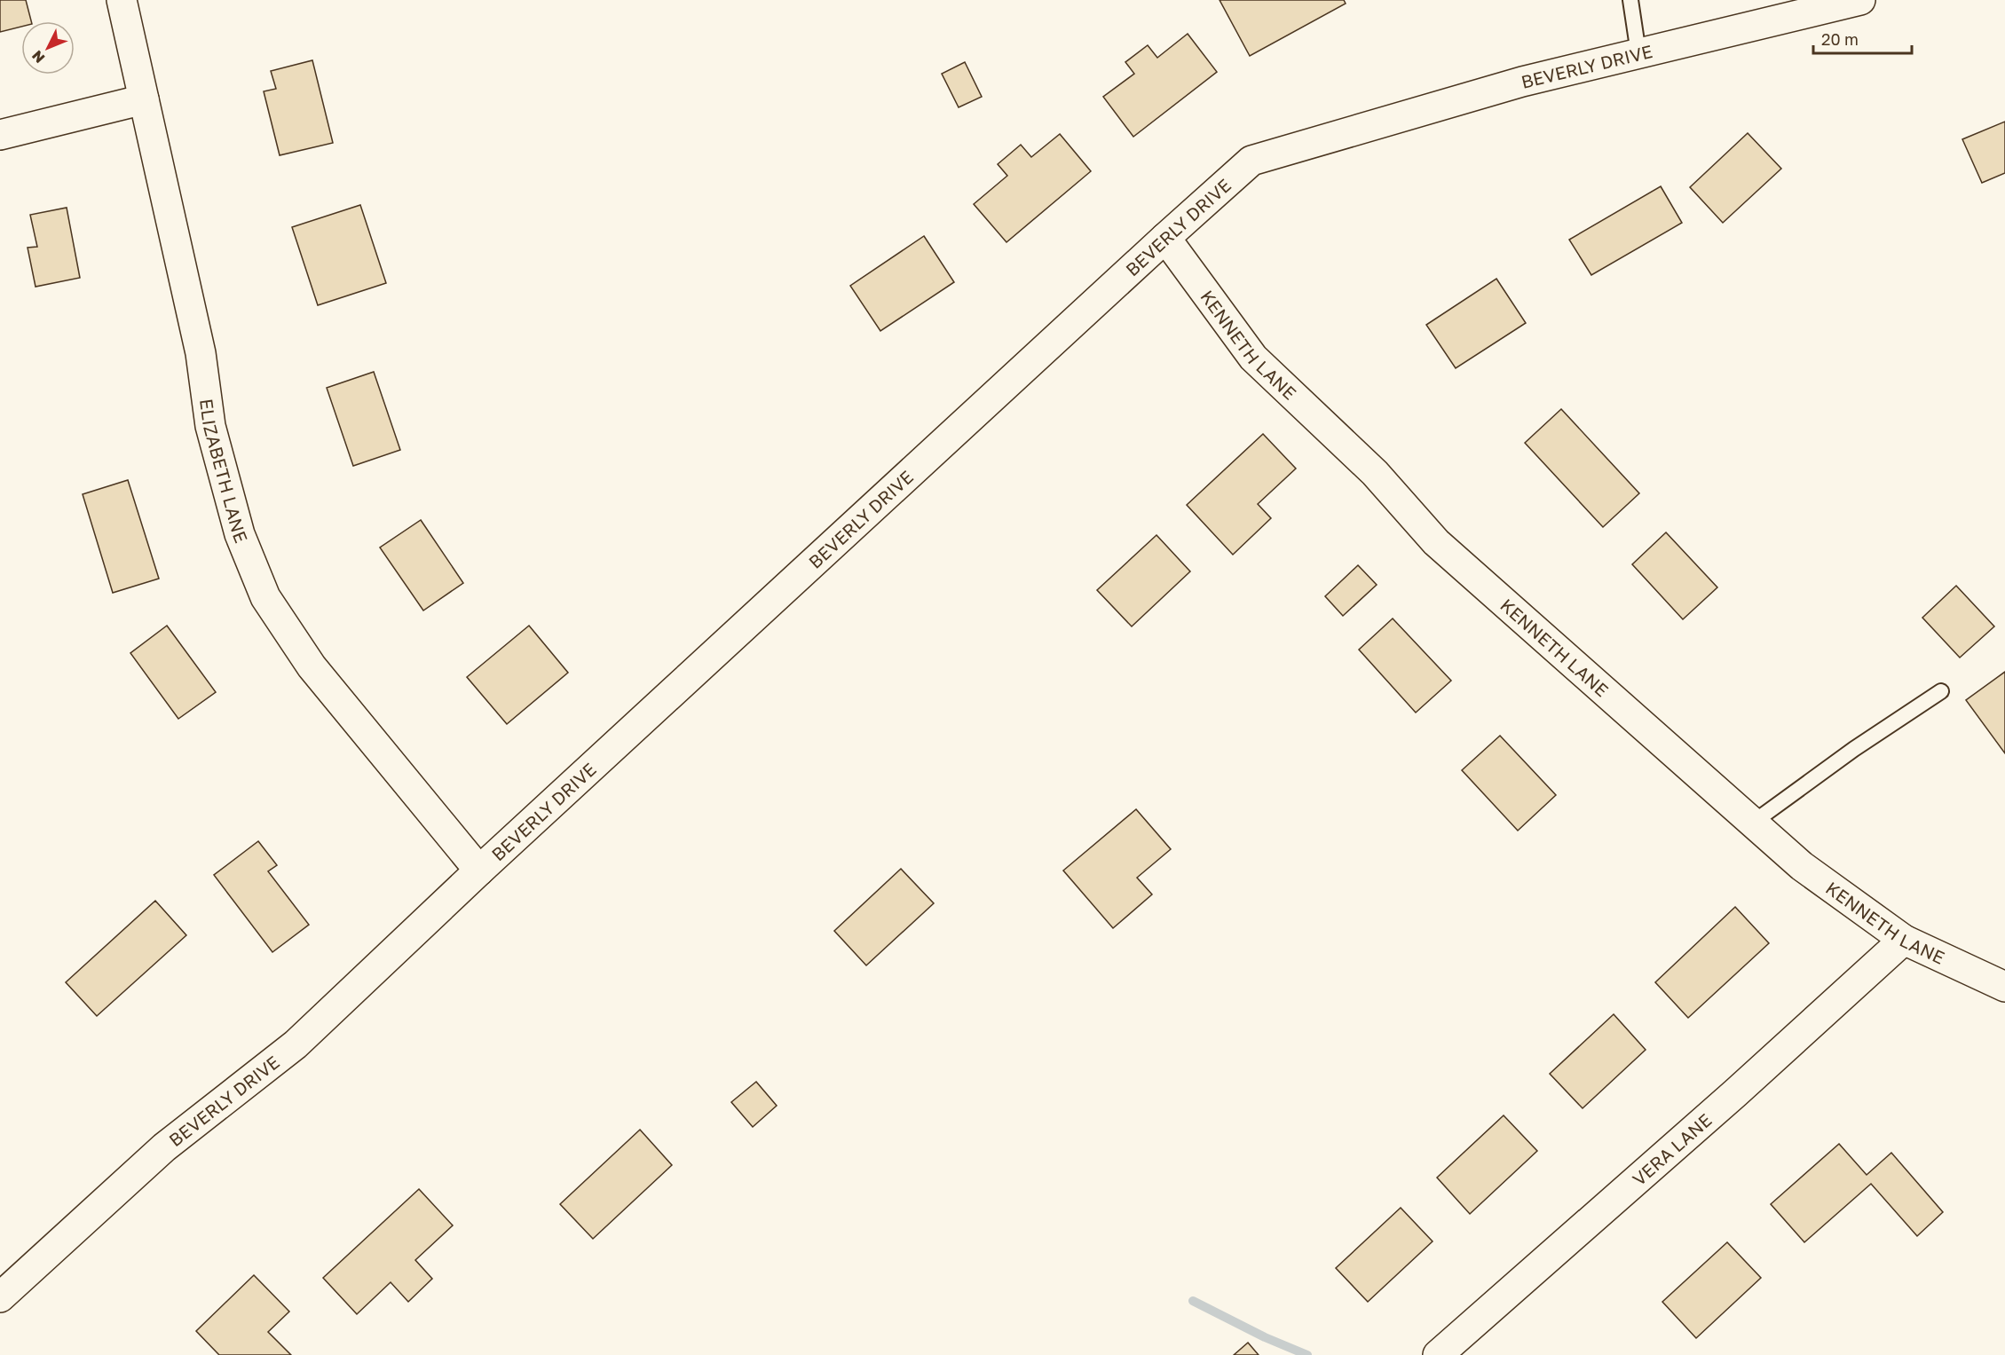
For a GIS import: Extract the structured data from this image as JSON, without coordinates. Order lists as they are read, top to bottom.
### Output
{
  "streets": {
    "street": [
      "BEVERLY DRIVE",
      "KENNETH LANE",
      "ELIZABETH LANE",
      "VERA LANE"
    ]
  },
  "crossings": [
    ["BEVERLY DRIVE", "KENNETH LANE"],
    ["BEVERLY DRIVE", "ELIZABETH LANE"],
    ["KENNETH LANE", "VERA LANE"]
  ],
  "scale_bar": "20 m",
  "north": "bottom left"
}
